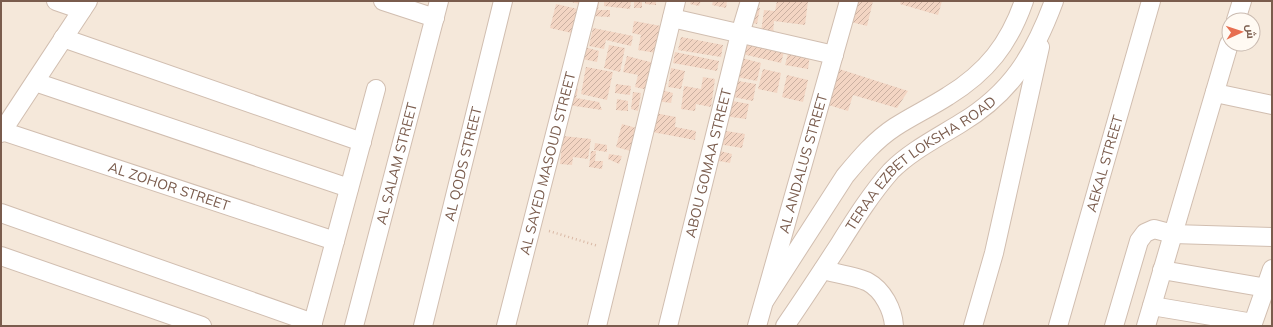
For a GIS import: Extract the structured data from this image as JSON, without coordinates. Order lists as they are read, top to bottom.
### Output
{
  "streets": {
    "street": [
      "AL SAYED MASOUD STREET",
      "ABOU GOMAA STREET",
      "AL ANDALUS STREET",
      "AEKAL STREET",
      "AL SALAM STREET",
      "AL QODS STREET",
      "TERAA EZBET LOKSHA ROAD",
      "AL ZOHOR STREET"
    ]
  },
  "north": "right"
}
